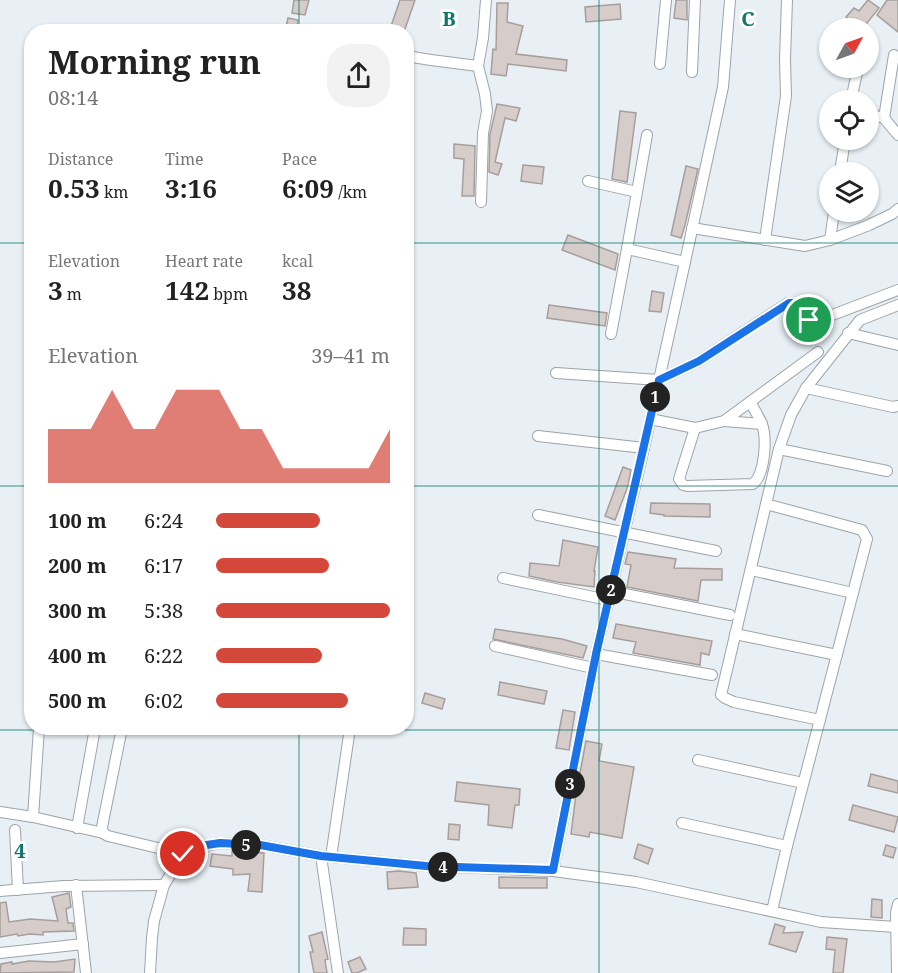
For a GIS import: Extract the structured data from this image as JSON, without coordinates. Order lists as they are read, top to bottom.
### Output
{
  "north": "top right",
  "page": {
    "heading": ["Morning run", "08:14"],
    "stats": [
      ["Distance", "0.53 km"],
      ["Time", "3:16"],
      ["Pace", "6:09 /km"],
      ["Elevation", "3 m"],
      ["Heart rate", "142 bpm"],
      ["kcal", "38"]
    ],
    "chart": ["Elevation", "39–41 m"],
    "pins": [
      "1",
      "2",
      "3",
      "5",
      "4"
    ],
    "list": [
      {
        "name": "100 m",
        "note": "6:24"
      },
      {
        "name": "200 m",
        "note": "6:17"
      },
      {
        "name": "300 m",
        "note": "5:38"
      },
      {
        "name": "400 m",
        "note": "6:22"
      },
      {
        "name": "500 m",
        "note": "6:02"
      }
    ]
  },
  "grid": {
    "columns": ["B", "C"],
    "rows": ["4"]
  }
}
